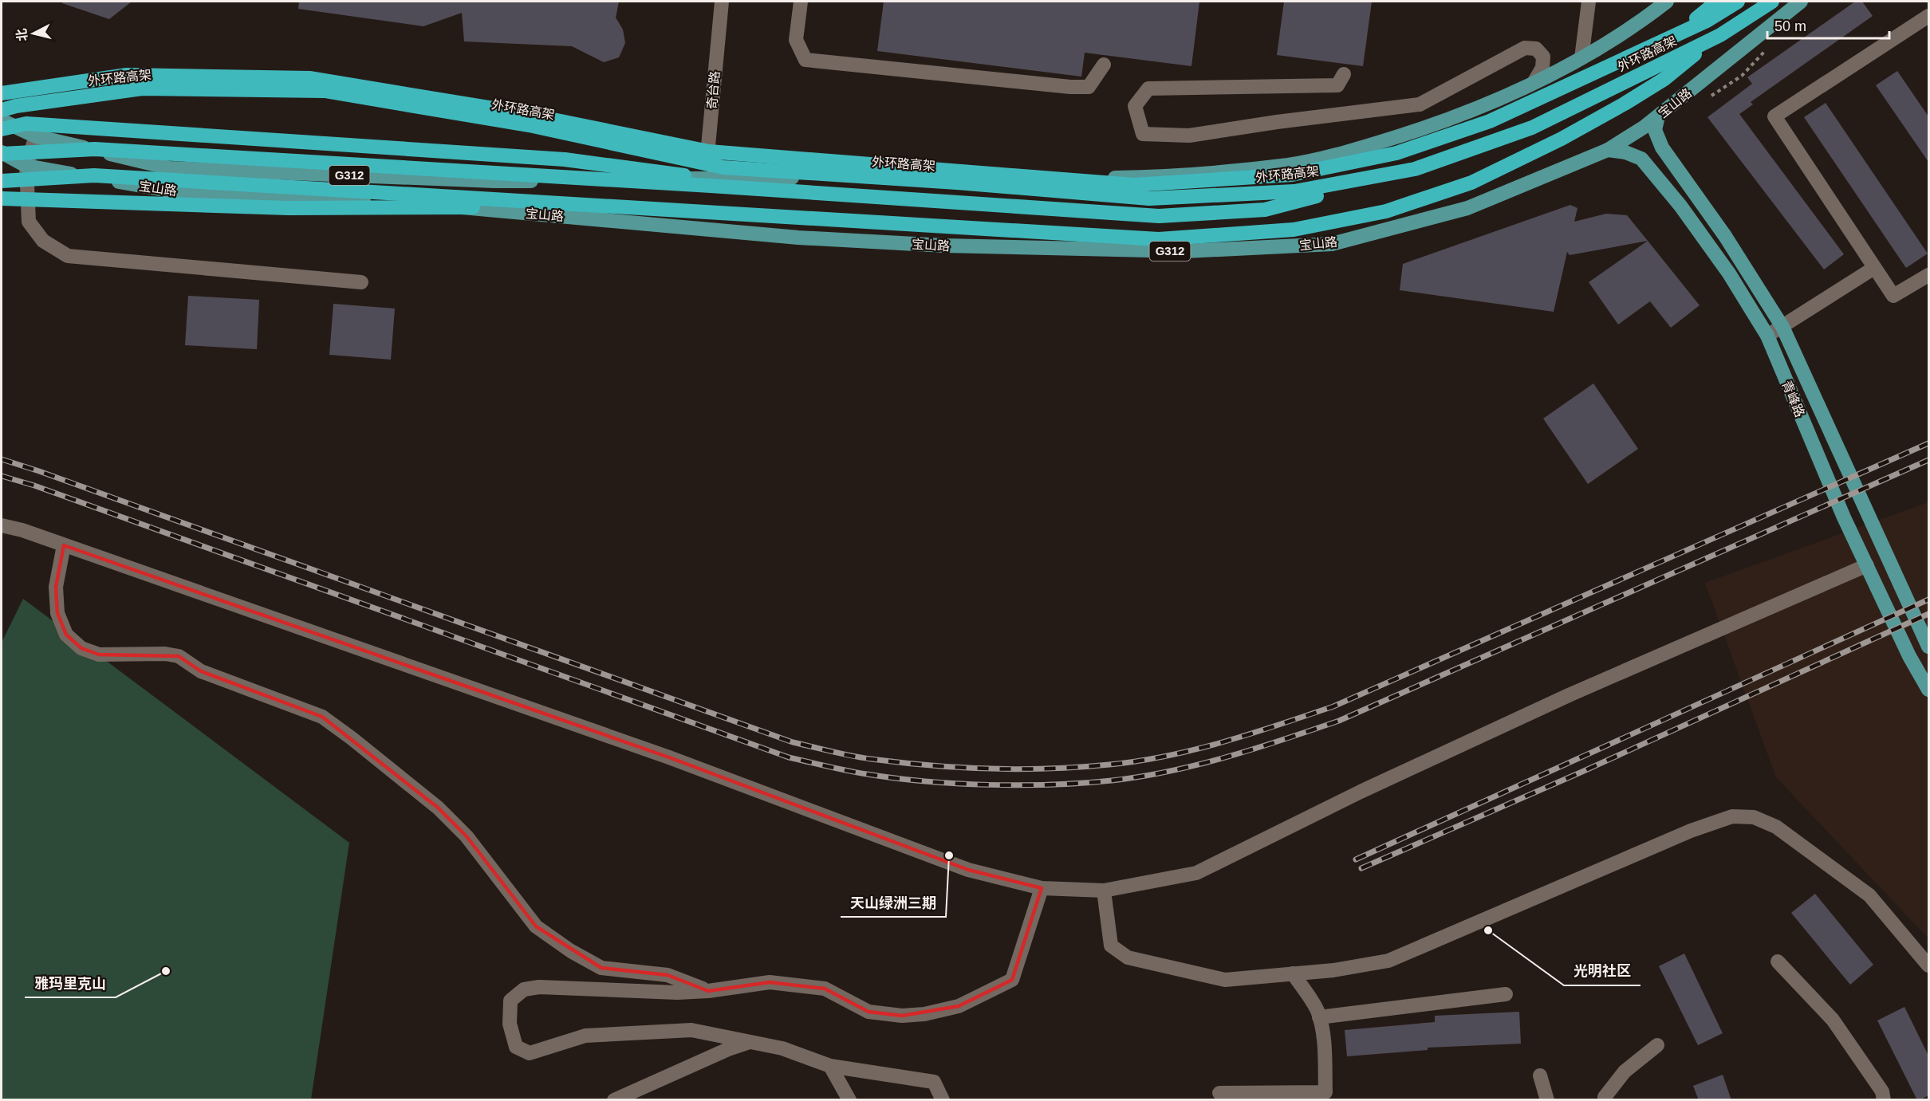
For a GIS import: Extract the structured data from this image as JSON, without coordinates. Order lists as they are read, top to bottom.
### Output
{
  "streets": {
    "highway": ["外环路高架"],
    "main road": ["宝山路", "G312", "青峰路"],
    "street": ["奇台路"]
  },
  "crossings": [
    ["奇台路", "宝山路"],
    ["宝山路", "青峰路"]
  ],
  "places": ["天山绿洲三期", "光明社区", "雅玛里克山"],
  "scale_bar": "50 m",
  "north": "left"
}
